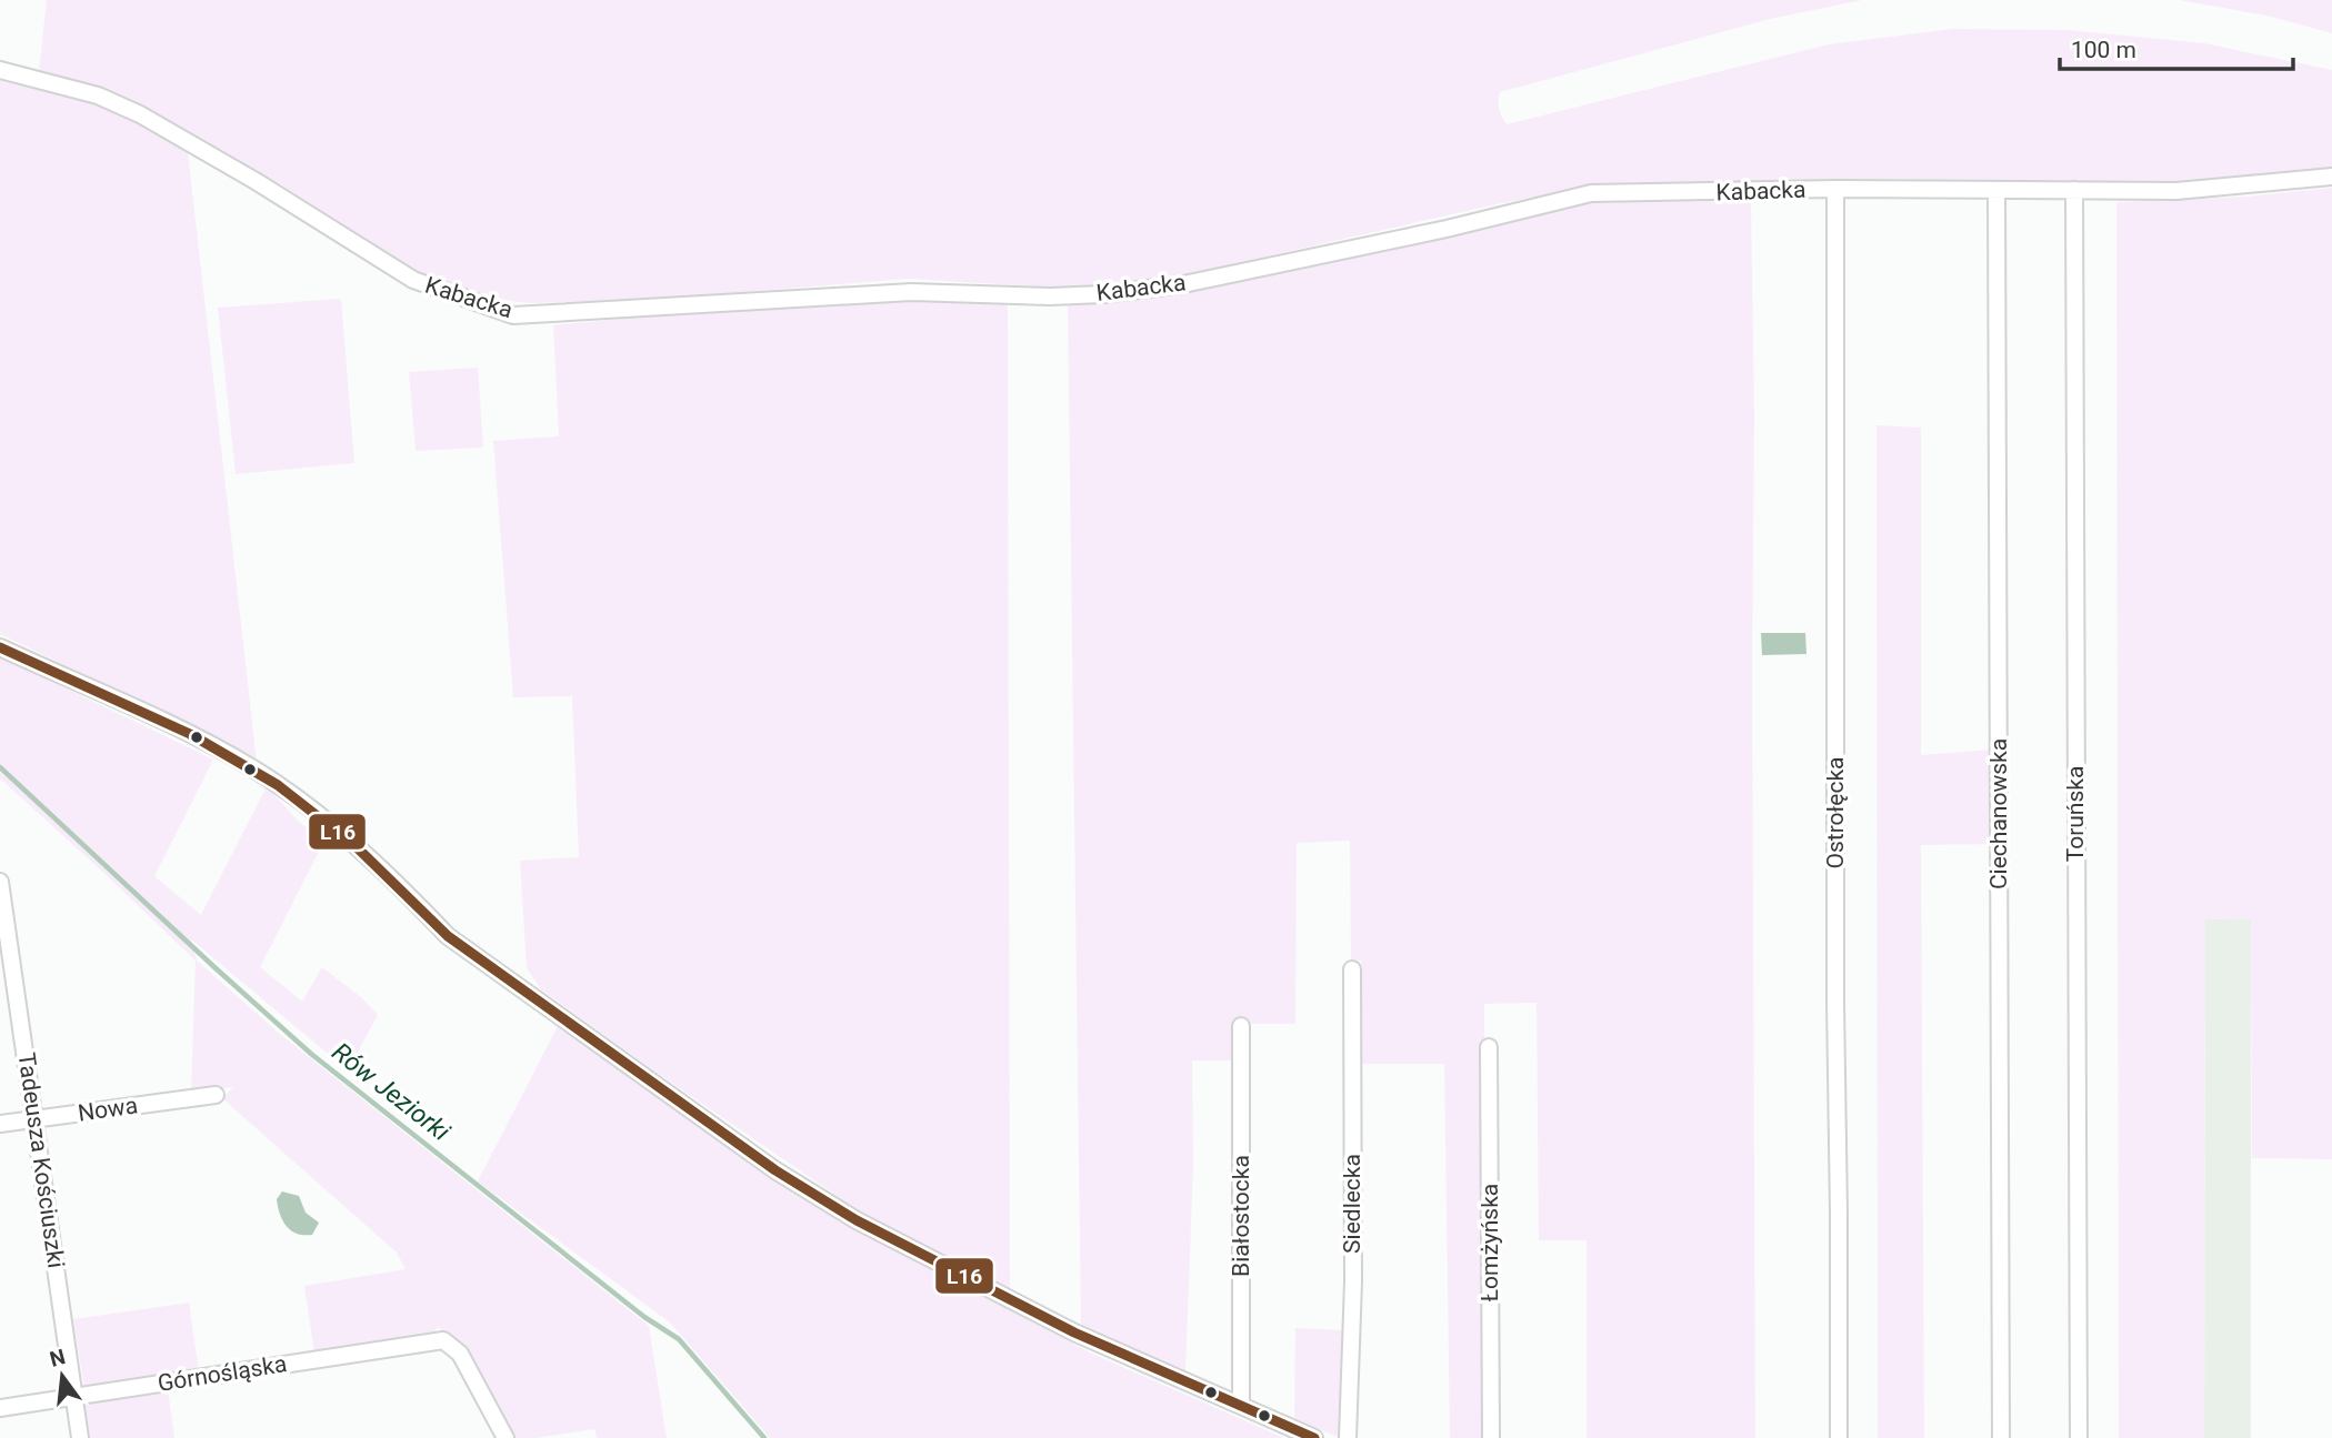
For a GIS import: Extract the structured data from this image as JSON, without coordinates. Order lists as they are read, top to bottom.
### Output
{
  "streets": {
    "street": [
      "Kabacka",
      "Ostrołęcka",
      "Ciechanowska",
      "Toruńska",
      "Nowa",
      "Tadeusza Kościuszki",
      "Siedlecka",
      "Białostocka",
      "Łomżyńska",
      "Górnośląska"
    ]
  },
  "crossings": [
    ["Kabacka", "Ostrołęcka"],
    ["Kabacka", "Ciechanowska"],
    ["Kabacka", "Toruńska"],
    ["Nowa", "Tadeusza Kościuszki"],
    ["Tadeusza Kościuszki", "Górnośląska"]
  ],
  "water": ["Rów Jeziorki"],
  "lines": ["transit line L16"],
  "scale_bar": "100 m",
  "north": "top"
}
